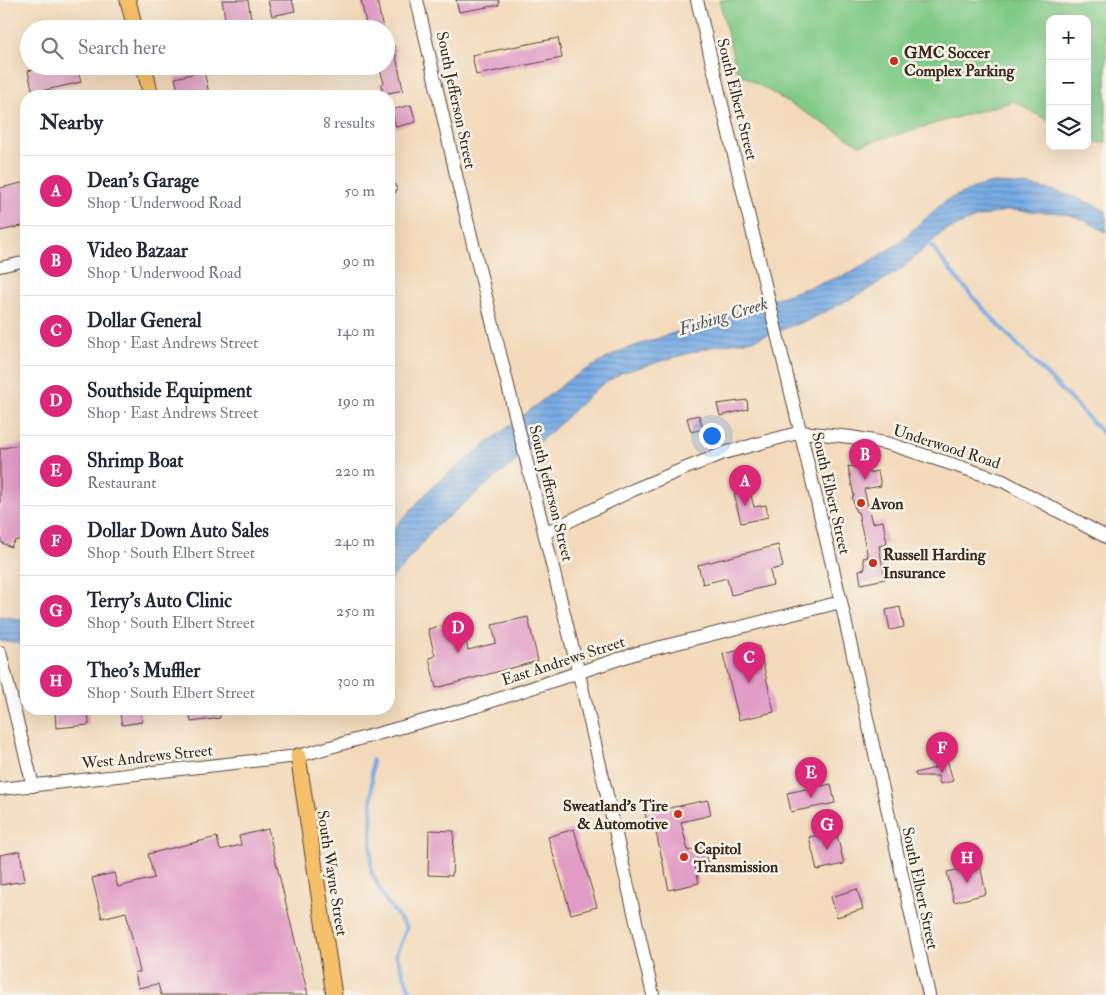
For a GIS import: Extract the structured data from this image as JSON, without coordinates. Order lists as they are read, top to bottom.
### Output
{
  "streets": {
    "main road": ["South Wayne Street"],
    "street": [
      "South Elbert Street",
      "South Jefferson Street",
      "Underwood Road",
      "East Andrews Street",
      "West Andrews Street"
    ]
  },
  "crossings": [
    ["South Elbert Street", "Underwood Road"],
    ["South Elbert Street", "East Andrews Street"],
    ["South Jefferson Street", "Underwood Road"],
    ["South Jefferson Street", "East Andrews Street"],
    ["East Andrews Street", "West Andrews Street"],
    ["East Andrews Street", "South Wayne Street"],
    ["West Andrews Street", "South Wayne Street"]
  ],
  "water": ["Fishing Creek"],
  "places": [
    "GMC Soccer Complex Parking",
    "Avon",
    "Russell Harding Insurance",
    "Sweatland's Tire & Automotive",
    "Capitol Transmission"
  ],
  "page": {
    "map_buttons": ["+", "−"],
    "search": "Search here",
    "heading": ["Nearby", "8 results"],
    "list": [
      {
        "mark": "A",
        "name": "Dean's Garage",
        "note": "Shop · Underwood Road",
        "value": "50 m"
      },
      {
        "mark": "B",
        "name": "Video Bazaar",
        "note": "Shop · Underwood Road",
        "value": "90 m"
      },
      {
        "mark": "C",
        "name": "Dollar General",
        "note": "Shop · East Andrews Street",
        "value": "140 m"
      },
      {
        "mark": "D",
        "name": "Southside Equipment",
        "note": "Shop · East Andrews Street",
        "value": "190 m"
      },
      {
        "mark": "E",
        "name": "Shrimp Boat",
        "note": "Restaurant",
        "value": "220 m"
      },
      {
        "mark": "F",
        "name": "Dollar Down Auto Sales",
        "note": "Shop · South Elbert Street",
        "value": "240 m"
      },
      {
        "mark": "G",
        "name": "Terry's Auto Clinic",
        "note": "Shop · South Elbert Street",
        "value": "250 m"
      },
      {
        "mark": "H",
        "name": "Theo's Muffler",
        "note": "Shop · South Elbert Street",
        "value": "300 m"
      }
    ],
    "pins": [
      "B",
      "A",
      "D",
      "C",
      "F",
      "E",
      "G",
      "H"
    ]
  }
}
